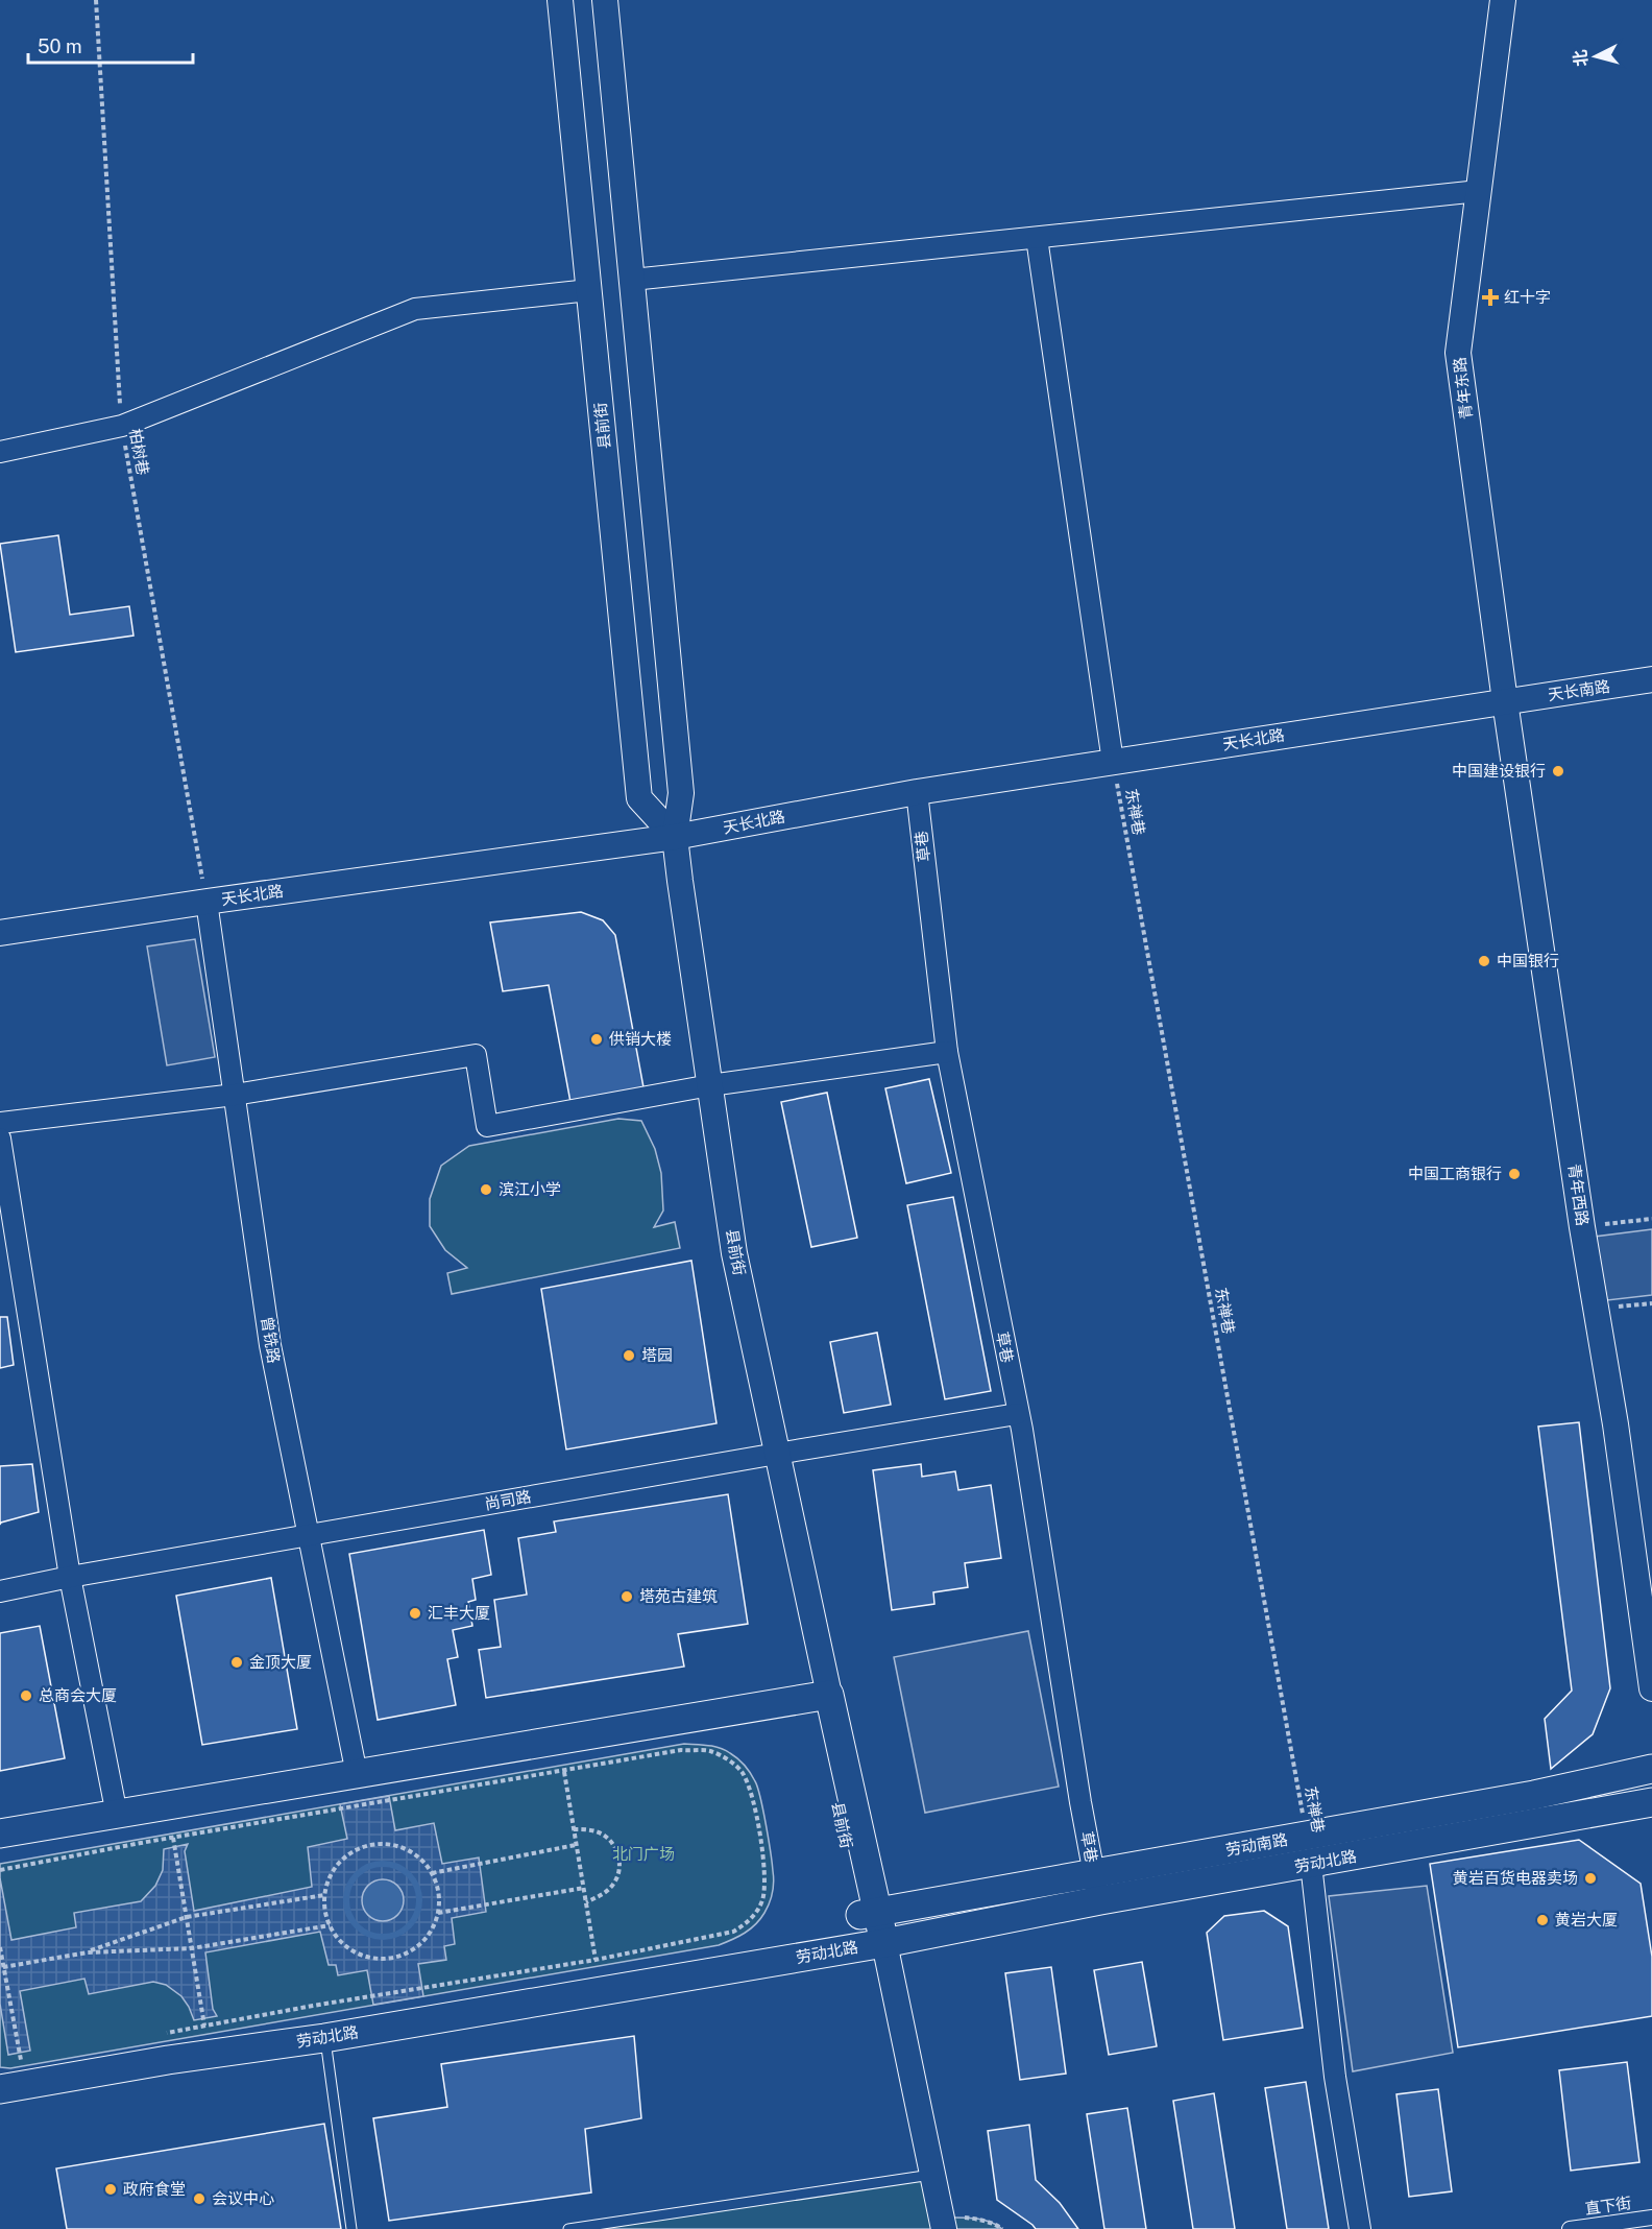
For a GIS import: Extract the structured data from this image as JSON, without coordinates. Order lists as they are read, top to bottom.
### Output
{
  "streets": {
    "main road": ["县前街", "劳动南路", "劳动北路"],
    "street": [
      "青年东路",
      "天长南路",
      "天长北路",
      "草巷",
      "青年西路",
      "曾铣路",
      "尚司路",
      "直下街"
    ],
    "path": ["柏树巷", "东禅巷"]
  },
  "crossings": [
    ["青年东路", "天长南路"],
    ["青年东路", "天长北路"],
    ["青年东路", "青年西路"],
    ["县前街", "天长北路"],
    ["县前街", "尚司路"],
    ["县前街", "劳动南路"],
    ["县前街", "劳动北路"],
    ["柏树巷", "天长北路"],
    ["柏树巷", "曾铣路"],
    ["天长南路", "天长北路"],
    ["天长南路", "青年西路"],
    ["天长北路", "东禅巷"],
    ["天长北路", "草巷"],
    ["天长北路", "青年西路"],
    ["天长北路", "曾铣路"],
    ["东禅巷", "劳动南路"],
    ["草巷", "尚司路"],
    ["草巷", "劳动南路"],
    ["草巷", "劳动北路"],
    ["曾铣路", "尚司路"],
    ["劳动南路", "劳动北路"]
  ],
  "parks": ["北门广场"],
  "places": {
    "health": ["红十字"],
    "other": [
      "中国建设银行",
      "中国银行",
      "供销大楼",
      "中国工商银行",
      "滨江小学",
      "塔园",
      "塔苑古建筑",
      "汇丰大厦",
      "金顶大厦",
      "总商会大厦",
      "黄岩百货电器卖场",
      "黄岩大厦",
      "政府食堂",
      "会议中心"
    ]
  },
  "scale_bar": "50 m",
  "north": "left"
}
